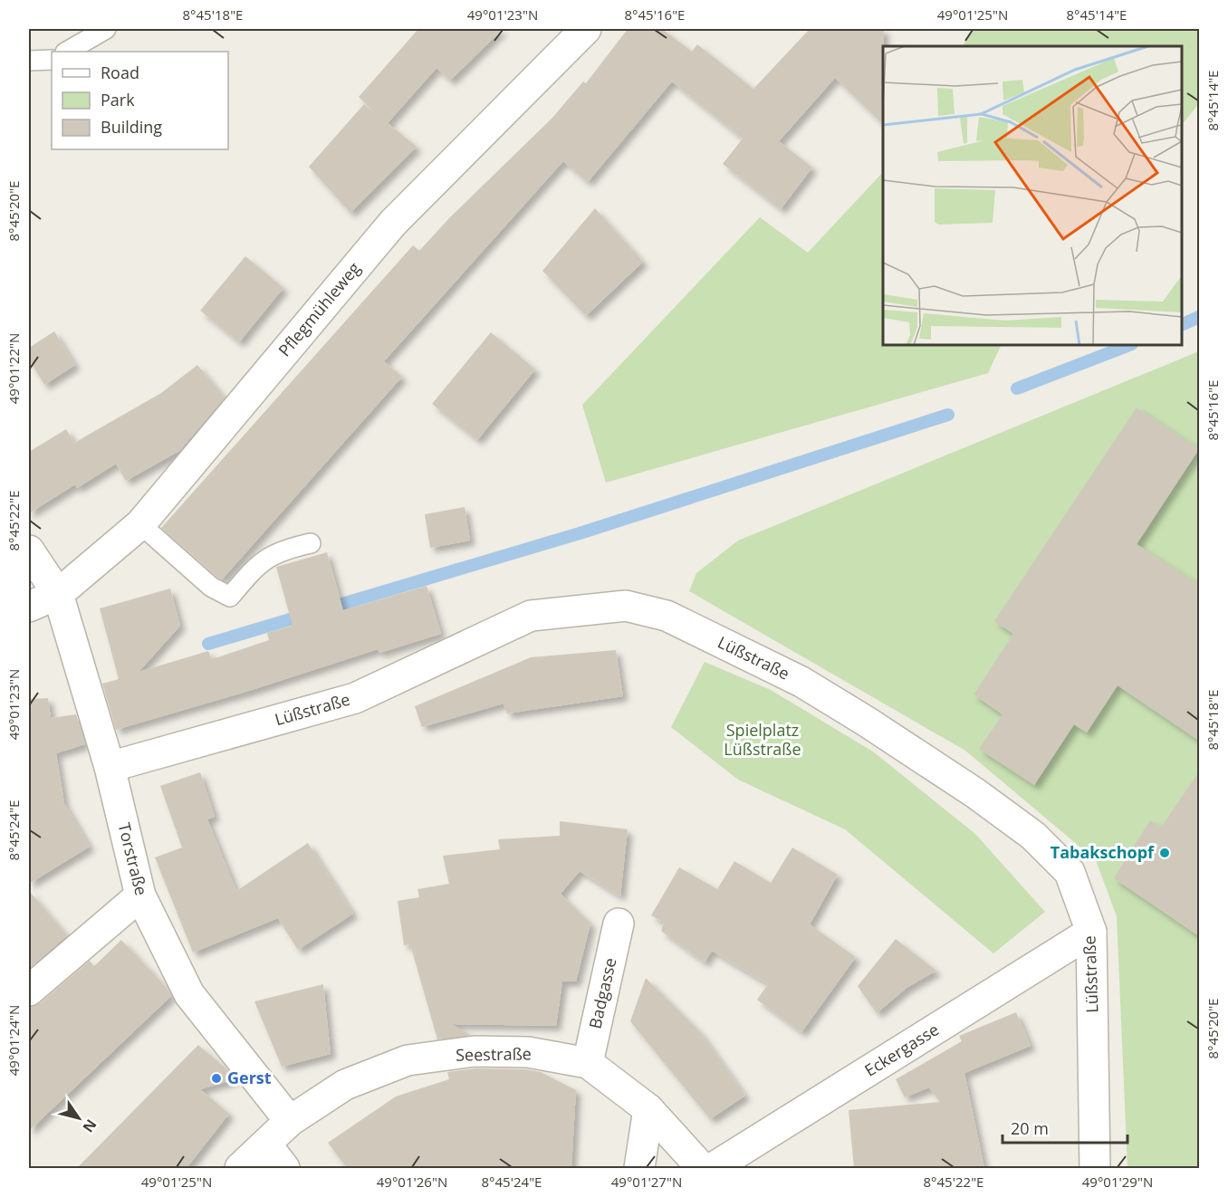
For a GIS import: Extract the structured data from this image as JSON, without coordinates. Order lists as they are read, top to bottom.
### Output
{
  "streets": {
    "street": [
      "Pflegmühleweg",
      "Lüßstraße",
      "Torstraße",
      "Badgasse",
      "Eckergasse",
      "Seestraße"
    ]
  },
  "crossings": [
    ["Pflegmühleweg", "Torstraße"],
    ["Lüßstraße", "Torstraße"],
    ["Lüßstraße", "Eckergasse"],
    ["Torstraße", "Seestraße"],
    ["Badgasse", "Seestraße"]
  ],
  "parks": ["Spielplatz Lüßstraße"],
  "places": ["Tabakschopf", "Gerst"],
  "legend": ["Road", "Park", "Building"],
  "scale_bar": "20 m",
  "north": "bottom right",
  "coordinates": [
    "8°45'18\"E",
    "49°01'23\"N",
    "8°45'16\"E",
    "49°01'25\"N",
    "8°45'14\"E",
    "8°45'20\"E",
    "49°01'22\"N",
    "8°45'22\"E",
    "8°45'24\"E",
    "49°01'24\"N",
    "49°01'26\"N",
    "49°01'27\"N",
    "49°01'29\"N"
  ]
}
